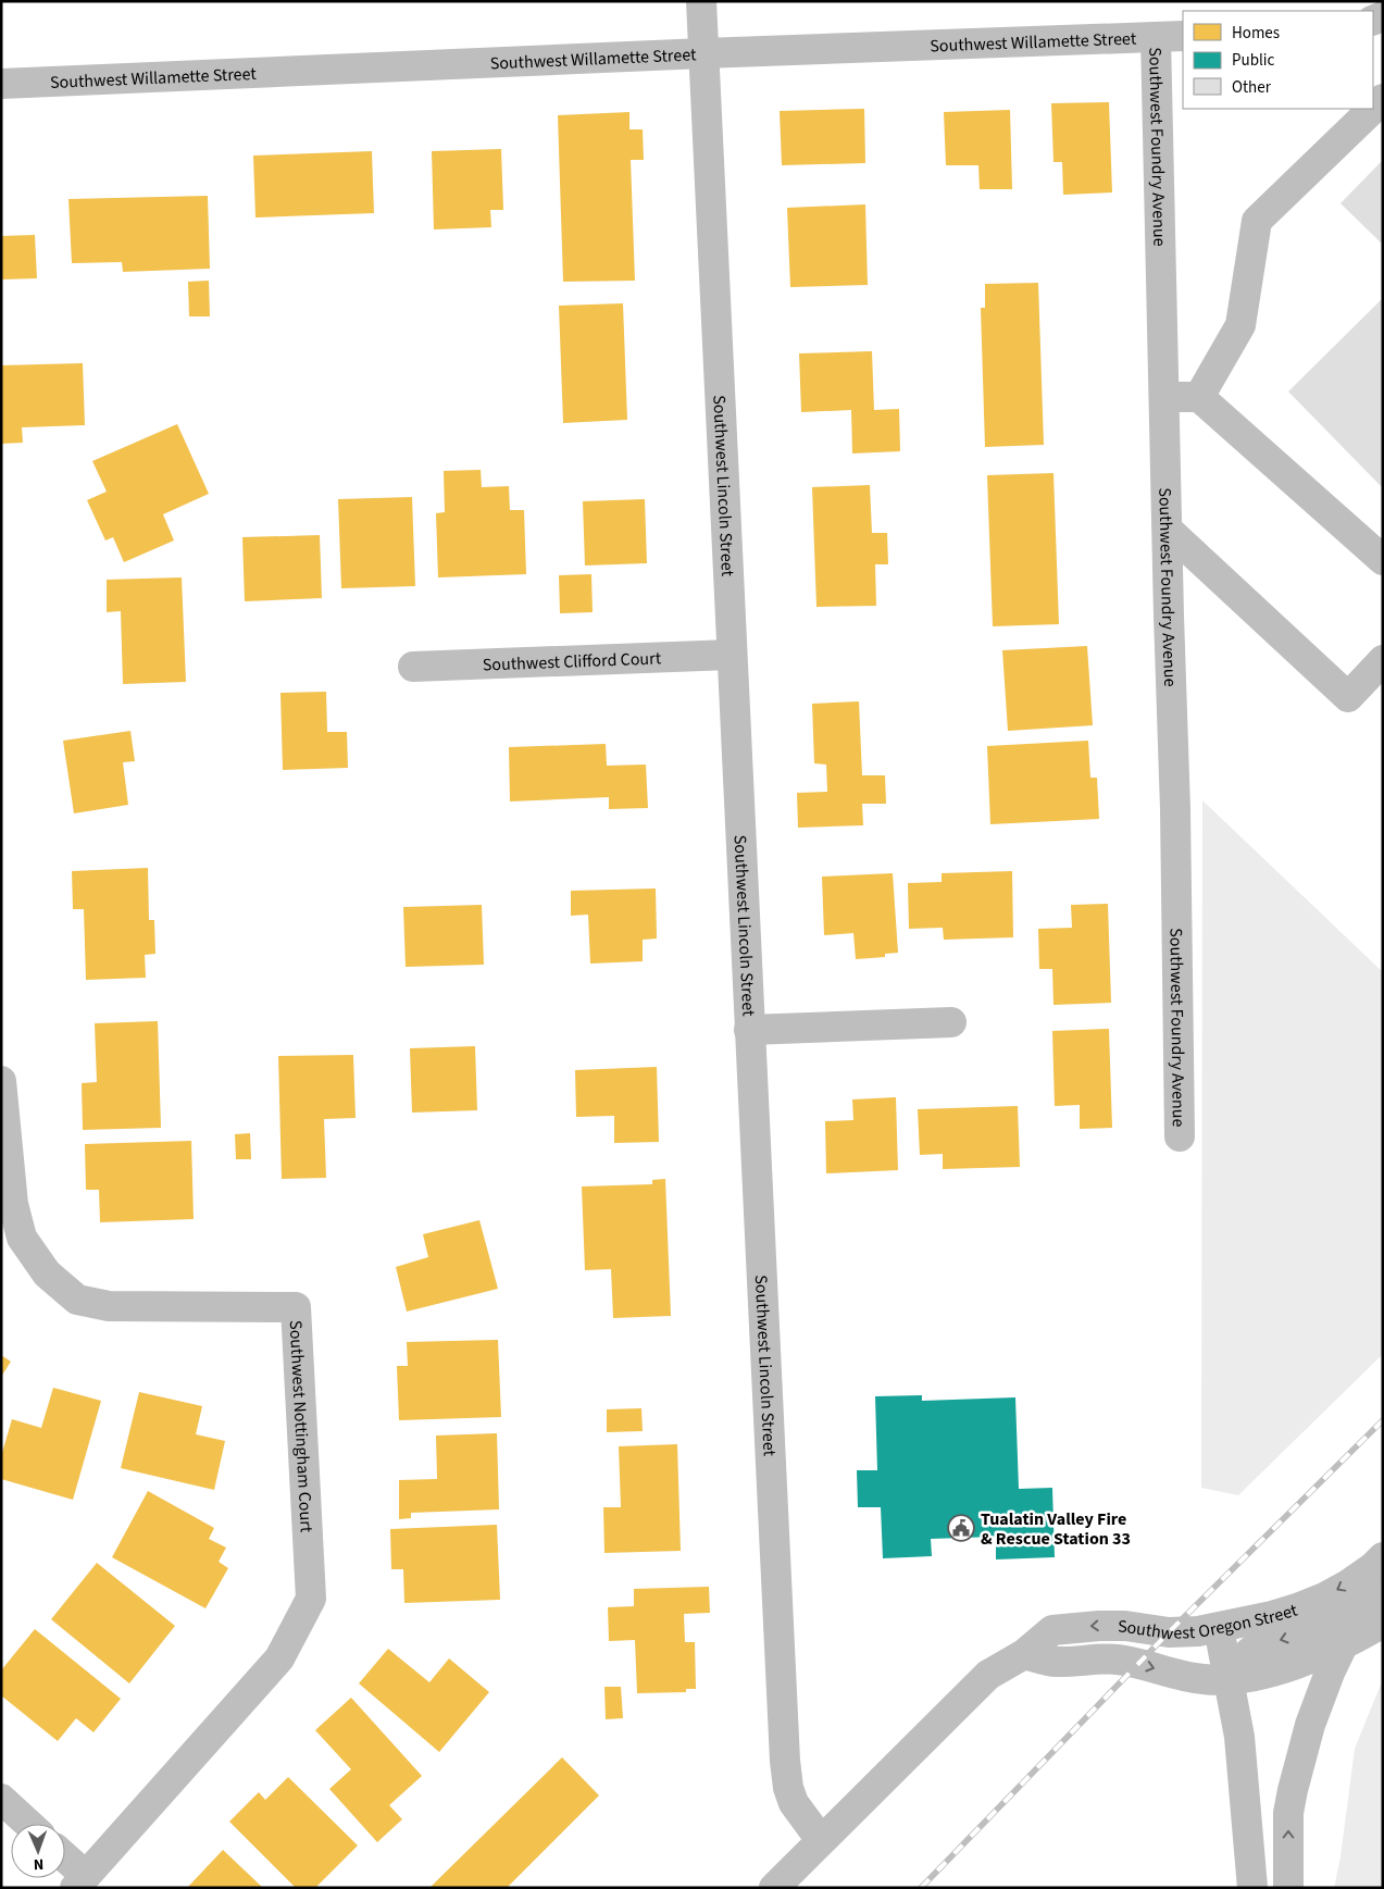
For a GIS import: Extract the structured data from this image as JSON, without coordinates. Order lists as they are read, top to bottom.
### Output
{
  "streets": {
    "street": [
      "Southwest Willamette Street",
      "Southwest Foundry Avenue",
      "Southwest Lincoln Street",
      "Southwest Clifford Court",
      "Southwest Nottingham Court",
      "Southwest Oregon Street"
    ]
  },
  "crossings": [
    ["Southwest Willamette Street", "Southwest Foundry Avenue"],
    ["Southwest Willamette Street", "Southwest Lincoln Street"],
    ["Southwest Lincoln Street", "Southwest Clifford Court"],
    ["Southwest Lincoln Street", "Southwest Oregon Street"]
  ],
  "places": {
    "public building": ["Tualatin Valley Fire & Rescue Station 33"]
  },
  "legend": ["Homes", "Public", "Other"],
  "north": "bottom"
}
